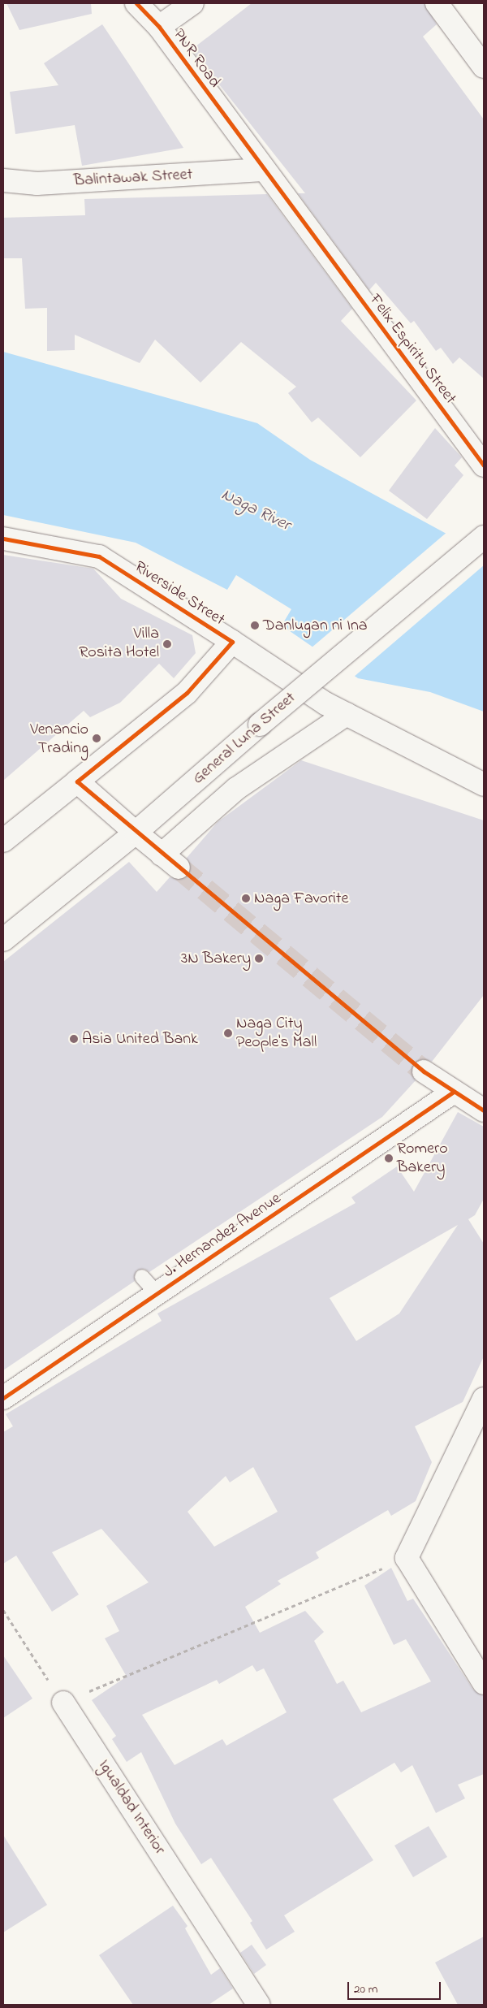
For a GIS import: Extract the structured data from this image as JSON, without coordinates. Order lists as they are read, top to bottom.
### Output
{
  "streets": {
    "street": [
      "PNR Road",
      "Balintawak Street",
      "Felix Espiritu Street",
      "Riverside Street",
      "General Luna Street",
      "J. Hernandez Avenue",
      "Igualdad Interior"
    ]
  },
  "crossings": [
    ["PNR Road", "Balintawak Street"],
    ["PNR Road", "Felix Espiritu Street"],
    ["Balintawak Street", "Felix Espiritu Street"]
  ],
  "water": ["Naga River"],
  "places": [
    "Danlugan ni Ina",
    "Villa Rosita Hotel",
    "Venancio Trading",
    "Naga Favorite",
    "3N Bakery",
    "Naga City People's Mall",
    "Asia United Bank",
    "Romero Bakery"
  ],
  "scale_bar": "20 m"
}
